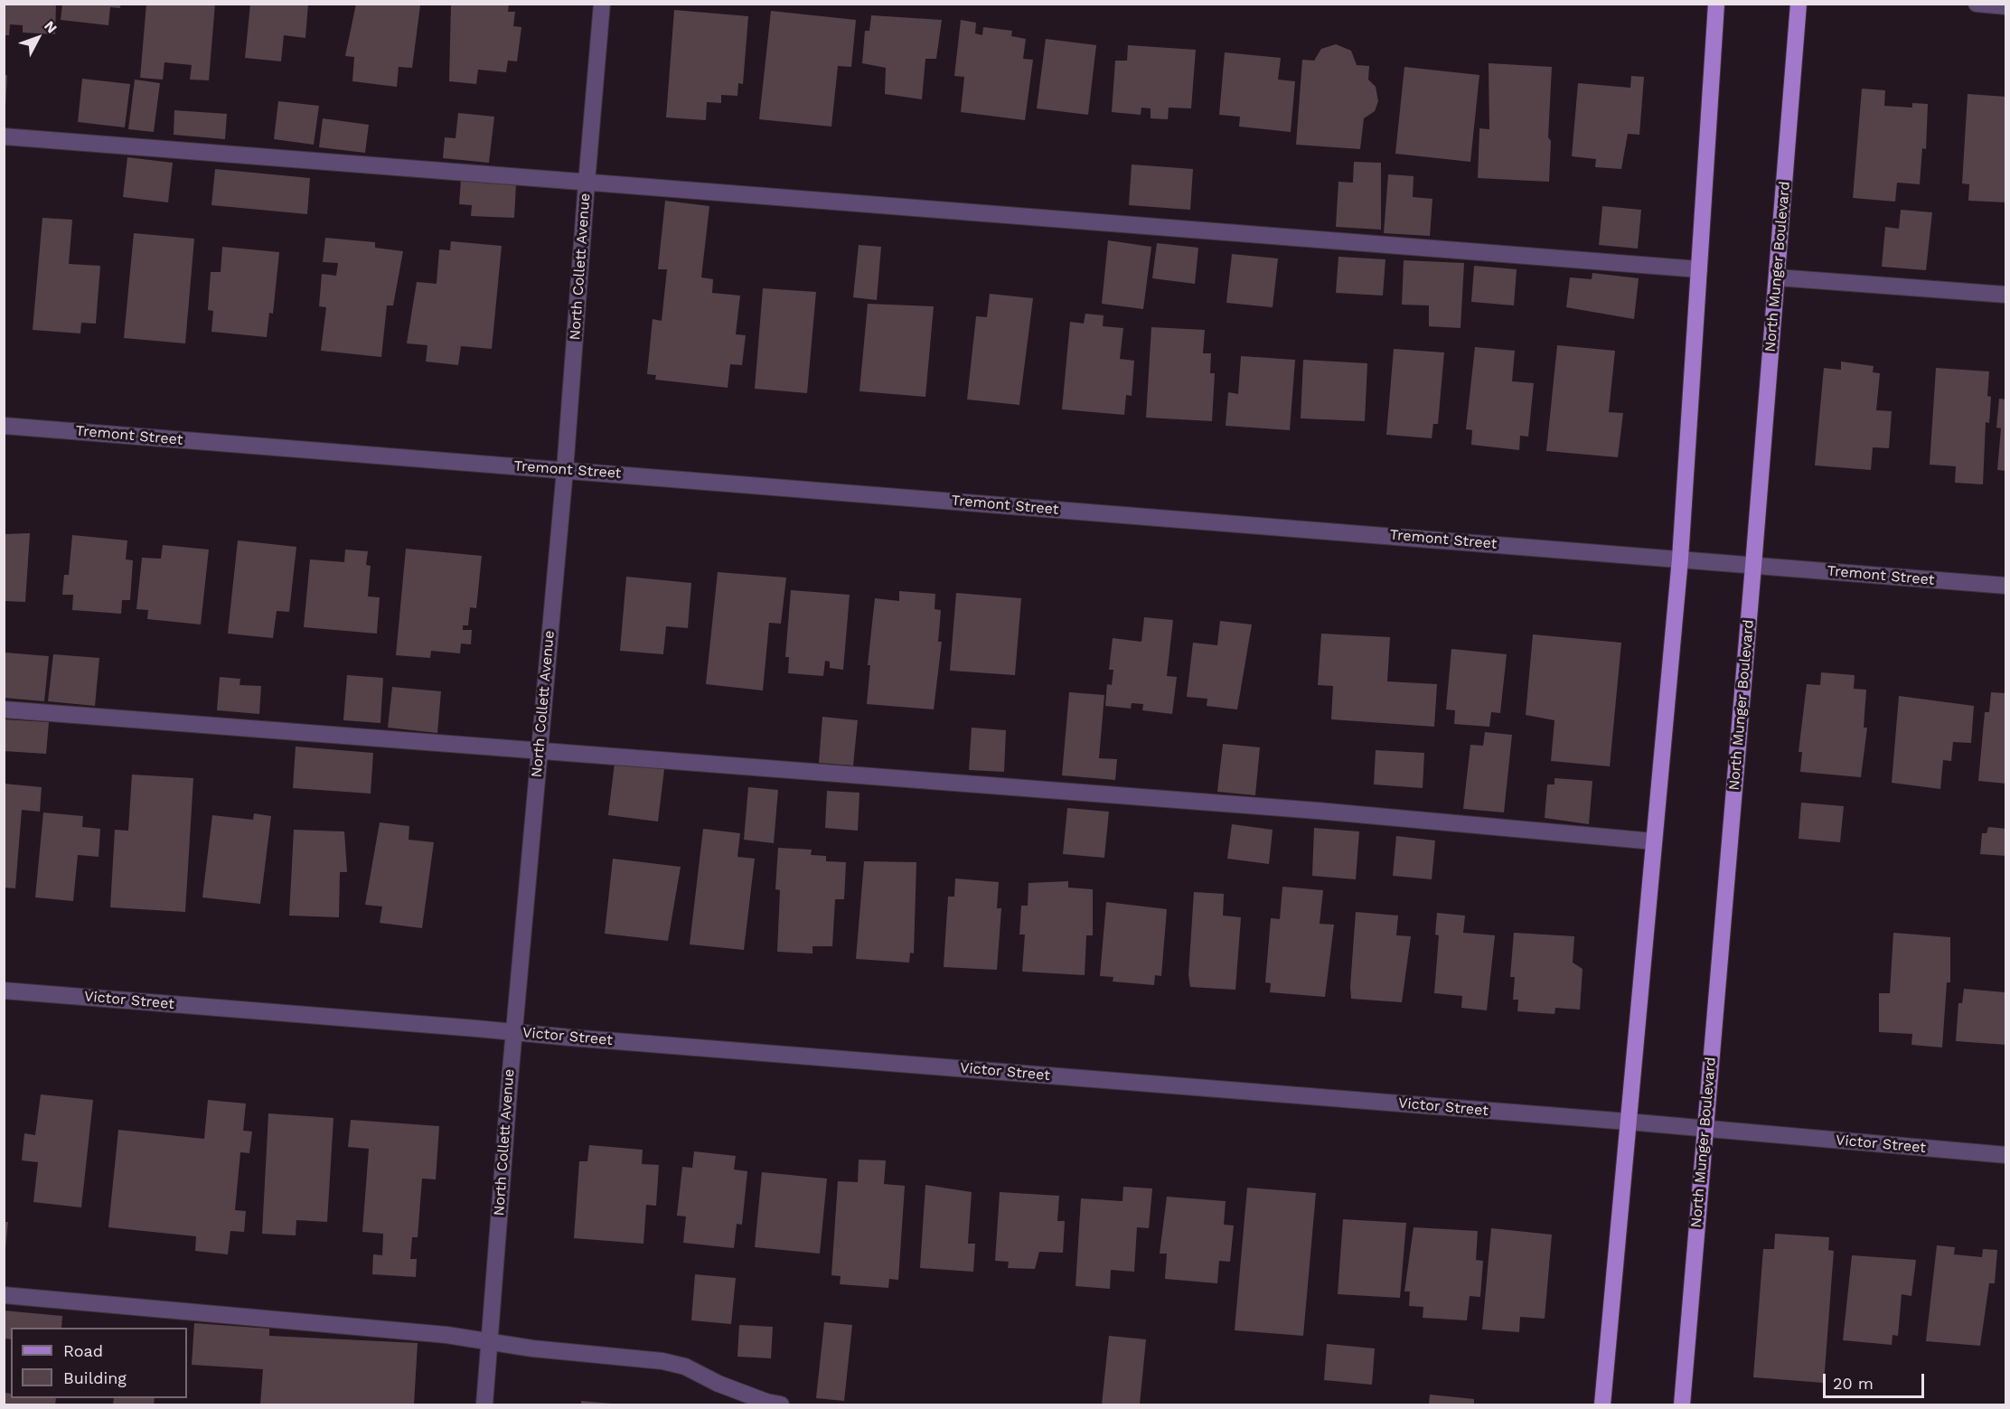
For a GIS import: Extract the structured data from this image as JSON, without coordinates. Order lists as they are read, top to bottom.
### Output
{
  "streets": {
    "main road": ["North Munger Boulevard"],
    "street": ["North Collett Avenue", "Tremont Street", "Victor Street"]
  },
  "crossings": [
    ["North Collett Avenue", "Tremont Street"],
    ["North Collett Avenue", "Victor Street"],
    ["North Munger Boulevard", "Tremont Street"],
    ["North Munger Boulevard", "Victor Street"]
  ],
  "legend": ["Road", "Building"],
  "scale_bar": "20 m",
  "north": "top right"
}
